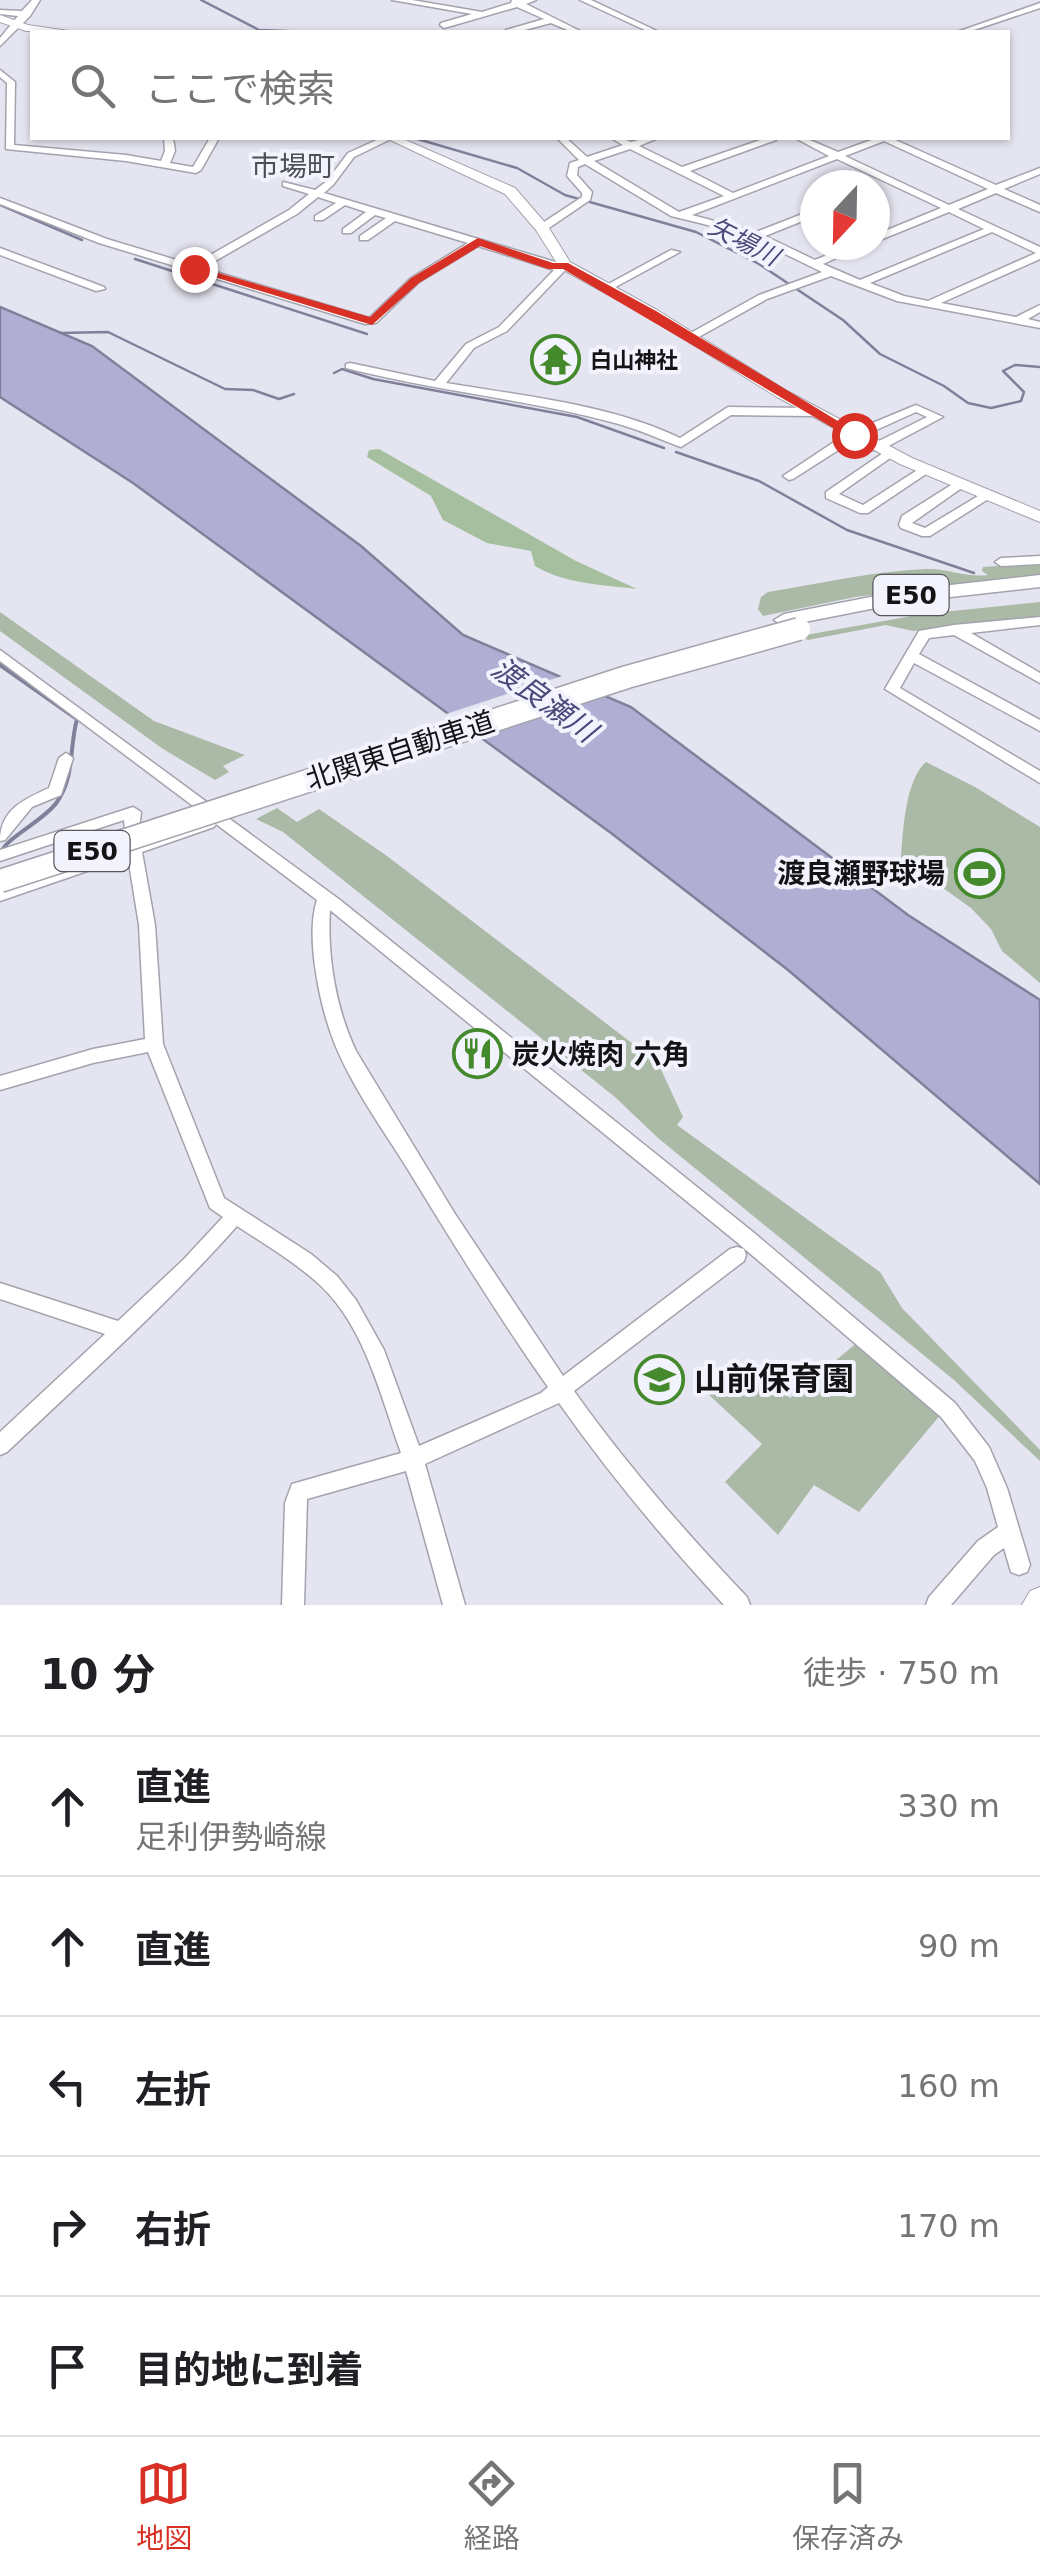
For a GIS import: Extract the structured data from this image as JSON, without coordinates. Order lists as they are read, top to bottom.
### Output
{
  "streets": {
    "highway": ["E50", "北関東自動車道"]
  },
  "districts": ["市場町"],
  "water": ["矢場川", "渡良瀬川"],
  "places": {
    "temple": ["白山神社"],
    "sports": ["渡良瀬野球場"],
    "restaurant": ["炭火焼肉 六角"],
    "school or university": ["山前保育園"]
  },
  "north": "bottom",
  "page": {
    "search": "ここで検索",
    "heading": ["10 分", "徒歩 · 750 m"],
    "list": [
      ["直進", "足利伊勢崎線", "330 m"],
      ["直進", "90 m"],
      ["左折", "160 m"],
      ["右折", "170 m"],
      "目的地に到着"
    ],
    "nav": ["地図", "経路", "保存済み"]
  }
}
